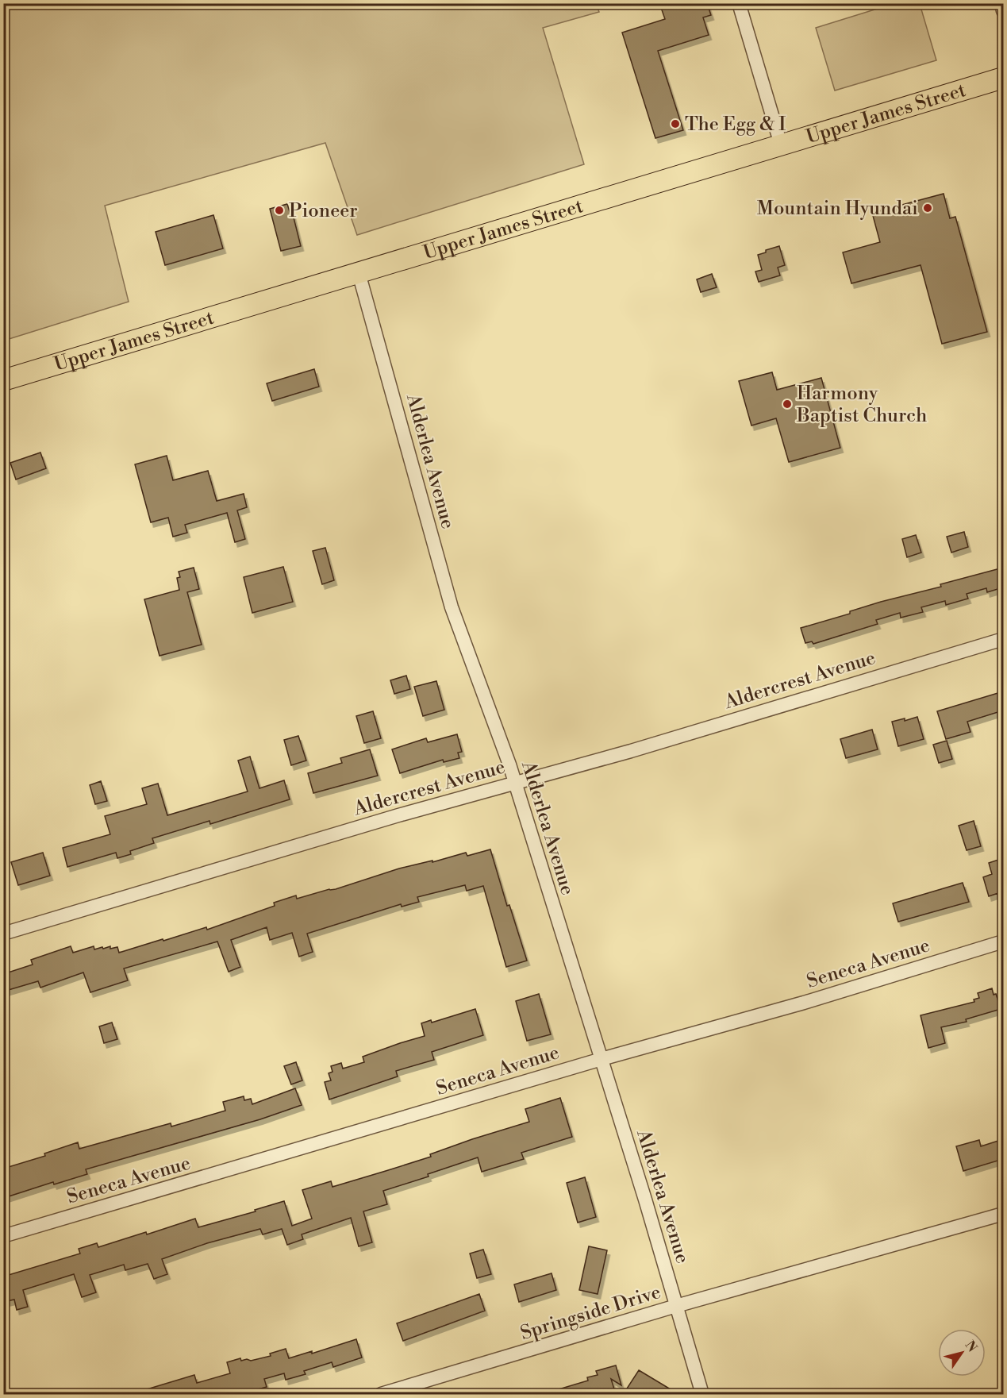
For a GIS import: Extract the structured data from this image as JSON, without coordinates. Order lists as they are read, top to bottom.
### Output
{
  "streets": {
    "main road": ["Upper James Street"],
    "street": [
      "Alderlea Avenue",
      "Aldercrest Avenue",
      "Seneca Avenue",
      "Springside Drive"
    ]
  },
  "crossings": [
    ["Upper James Street", "Alderlea Avenue"],
    ["Alderlea Avenue", "Aldercrest Avenue"],
    ["Alderlea Avenue", "Seneca Avenue"],
    ["Alderlea Avenue", "Springside Drive"]
  ],
  "places": [
    "The Egg & I",
    "Mountain Hyundai",
    "Pioneer",
    "Harmony Baptist Church"
  ],
  "north": "top right"
}
